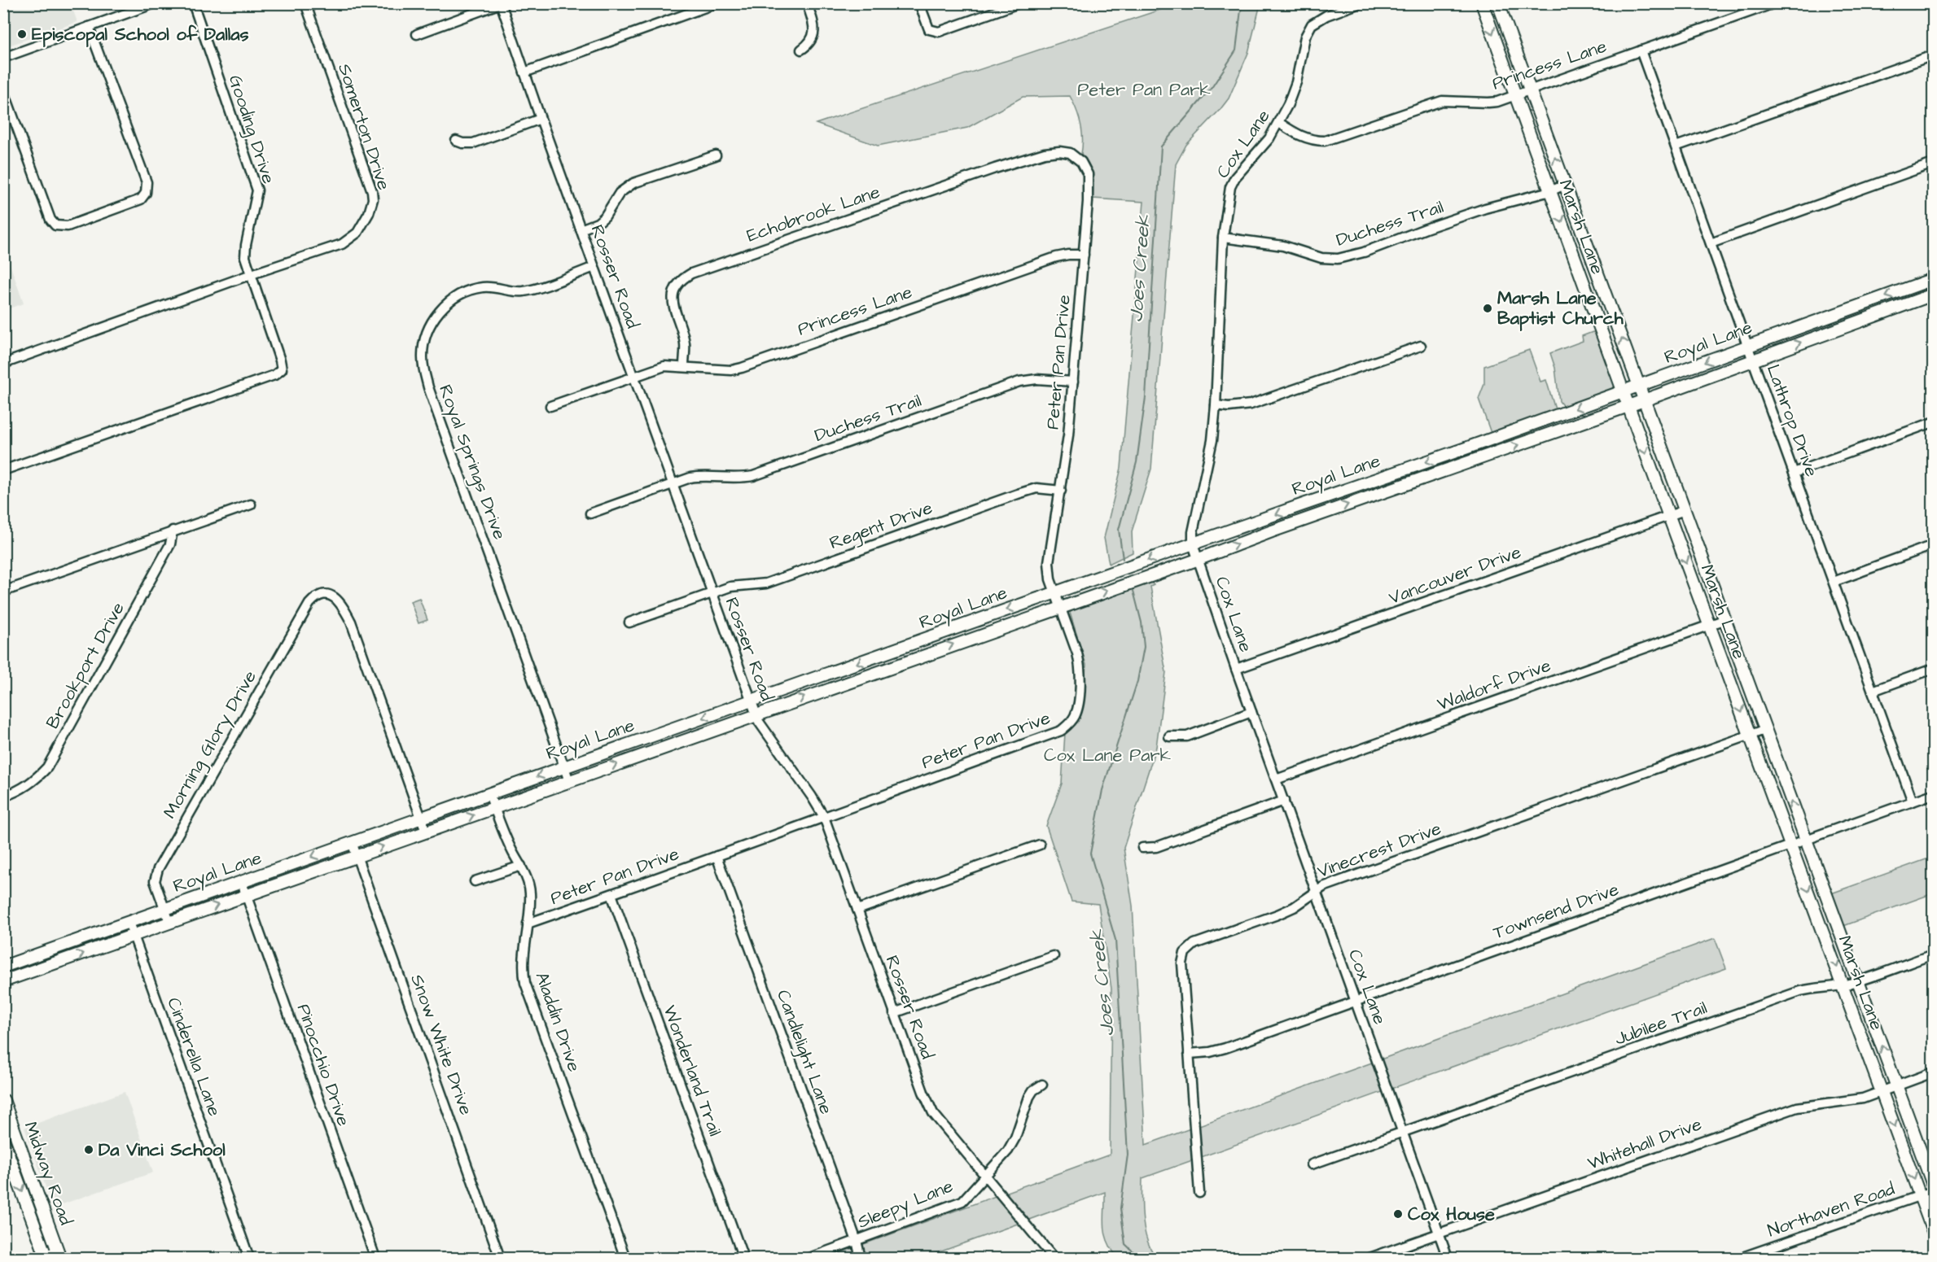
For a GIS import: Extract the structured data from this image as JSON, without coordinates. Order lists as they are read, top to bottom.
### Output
{
  "streets": {
    "main road": ["Marsh Lane", "Royal Lane", "Midway Road"],
    "street": [
      "Princess Lane",
      "Somerton Drive",
      "Gooding Drive",
      "Cox Lane",
      "Echobrook Lane",
      "Duchess Trail",
      "Rosser Road",
      "Peter Pan Drive",
      "Lathrop Drive",
      "Royal Springs Drive",
      "Regent Drive",
      "Vancouver Drive",
      "Brookport Drive",
      "Waldorf Drive",
      "Morning Glory Drive",
      "Vinecrest Drive",
      "Townsend Drive",
      "Aladdin Drive",
      "Jubilee Trail",
      "Snow White Drive",
      "Candlelight Lane",
      "Cinderella Lane",
      "Pinocchio Drive",
      "Wonderland Trail",
      "Whitehall Drive",
      "Sleepy Lane",
      "Northaven Road"
    ]
  },
  "crossings": [
    ["Princess Lane", "Cox Lane"],
    ["Princess Lane", "Echobrook Lane"],
    ["Princess Lane", "Marsh Lane"],
    ["Princess Lane", "Rosser Road"],
    ["Princess Lane", "Peter Pan Drive"],
    ["Princess Lane", "Lathrop Drive"],
    ["Somerton Drive", "Gooding Drive"],
    ["Cox Lane", "Duchess Trail"],
    ["Cox Lane", "Royal Lane"],
    ["Cox Lane", "Vancouver Drive"],
    ["Cox Lane", "Waldorf Drive"],
    ["Cox Lane", "Vinecrest Drive"],
    ["Cox Lane", "Townsend Drive"],
    ["Cox Lane", "Jubilee Trail"],
    ["Cox Lane", "Whitehall Drive"],
    ["Echobrook Lane", "Peter Pan Drive"],
    ["Duchess Trail", "Marsh Lane"],
    ["Duchess Trail", "Rosser Road"],
    ["Duchess Trail", "Peter Pan Drive"],
    ["Marsh Lane", "Royal Lane"],
    ["Marsh Lane", "Vancouver Drive"],
    ["Marsh Lane", "Waldorf Drive"],
    ["Marsh Lane", "Vinecrest Drive"],
    ["Marsh Lane", "Townsend Drive"],
    ["Marsh Lane", "Jubilee Trail"],
    ["Marsh Lane", "Whitehall Drive"],
    ["Marsh Lane", "Northaven Road"],
    ["Rosser Road", "Royal Lane"],
    ["Rosser Road", "Peter Pan Drive"],
    ["Rosser Road", "Royal Springs Drive"],
    ["Rosser Road", "Regent Drive"],
    ["Rosser Road", "Sleepy Lane"],
    ["Royal Lane", "Peter Pan Drive"],
    ["Royal Lane", "Lathrop Drive"],
    ["Royal Lane", "Royal Springs Drive"],
    ["Royal Lane", "Morning Glory Drive"],
    ["Royal Lane", "Aladdin Drive"],
    ["Royal Lane", "Snow White Drive"],
    ["Royal Lane", "Cinderella Lane"],
    ["Royal Lane", "Pinocchio Drive"],
    ["Peter Pan Drive", "Regent Drive"],
    ["Peter Pan Drive", "Aladdin Drive"],
    ["Peter Pan Drive", "Candlelight Lane"],
    ["Peter Pan Drive", "Wonderland Trail"],
    ["Lathrop Drive", "Townsend Drive"],
    ["Vinecrest Drive", "Townsend Drive"],
    ["Candlelight Lane", "Sleepy Lane"]
  ],
  "water": ["Joes Creek"],
  "parks": ["Peter Pan Park", "Cox Lane Park"],
  "places": [
    "Episcopal School of Dallas",
    "Marsh Lane Baptist Church",
    "Da Vinci School",
    "Cox House"
  ]
}
